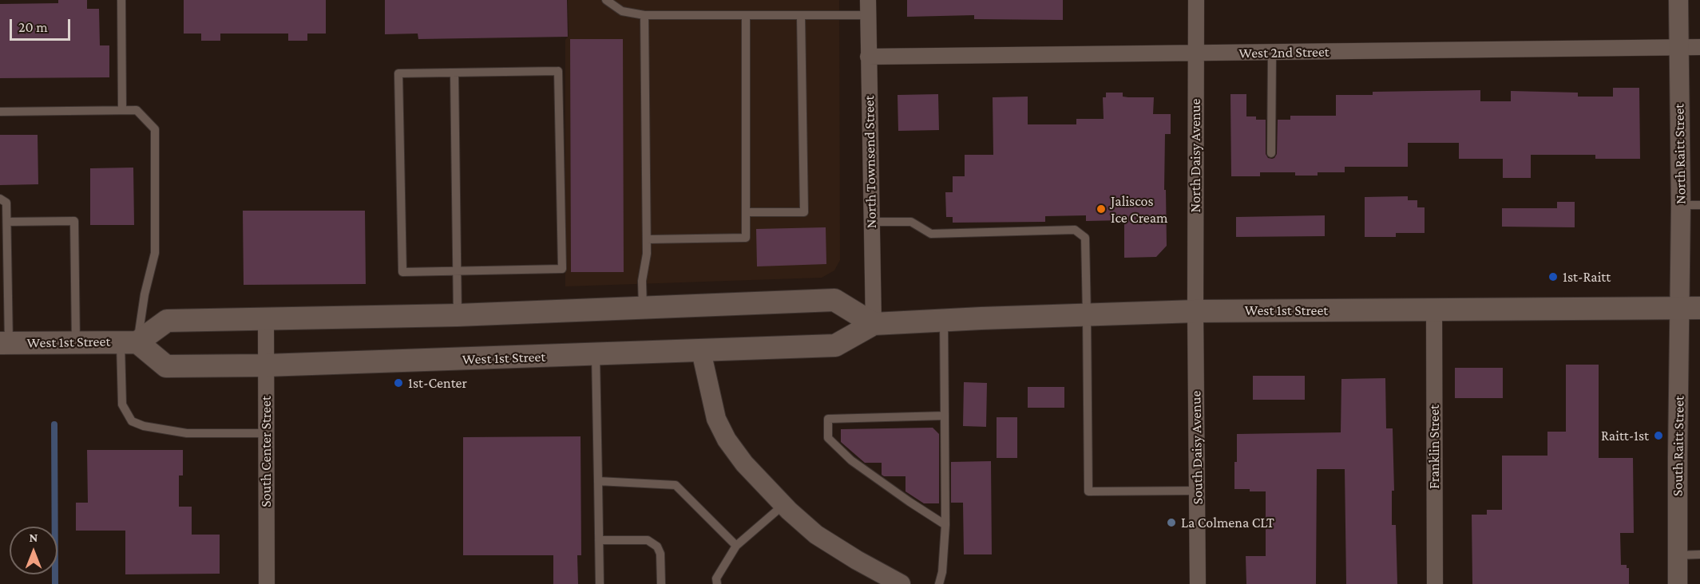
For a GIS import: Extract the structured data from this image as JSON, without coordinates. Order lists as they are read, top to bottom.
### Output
{
  "streets": {
    "main road": ["West 1st Street"],
    "street": [
      "West 2nd Street",
      "North Raitt Street",
      "North Daisy Avenue",
      "North Townsend Street",
      "South Raitt Street",
      "Franklin Street",
      "South Daisy Avenue",
      "South Center Street"
    ]
  },
  "crossings": [
    ["West 2nd Street", "North Raitt Street"],
    ["West 2nd Street", "North Daisy Avenue"],
    ["West 2nd Street", "North Townsend Street"],
    ["North Raitt Street", "West 1st Street"],
    ["North Raitt Street", "South Raitt Street"],
    ["North Daisy Avenue", "West 1st Street"],
    ["North Daisy Avenue", "South Daisy Avenue"],
    ["North Townsend Street", "West 1st Street"],
    ["West 1st Street", "South Raitt Street"],
    ["West 1st Street", "Franklin Street"],
    ["West 1st Street", "South Daisy Avenue"],
    ["West 1st Street", "South Center Street"]
  ],
  "places": [
    "Jaliscos Ice Cream",
    "1st-Raitt",
    "1st-Center",
    "Raitt-1st",
    "La Colmena CLT"
  ],
  "scale_bar": "20 m",
  "north": "top"
}
